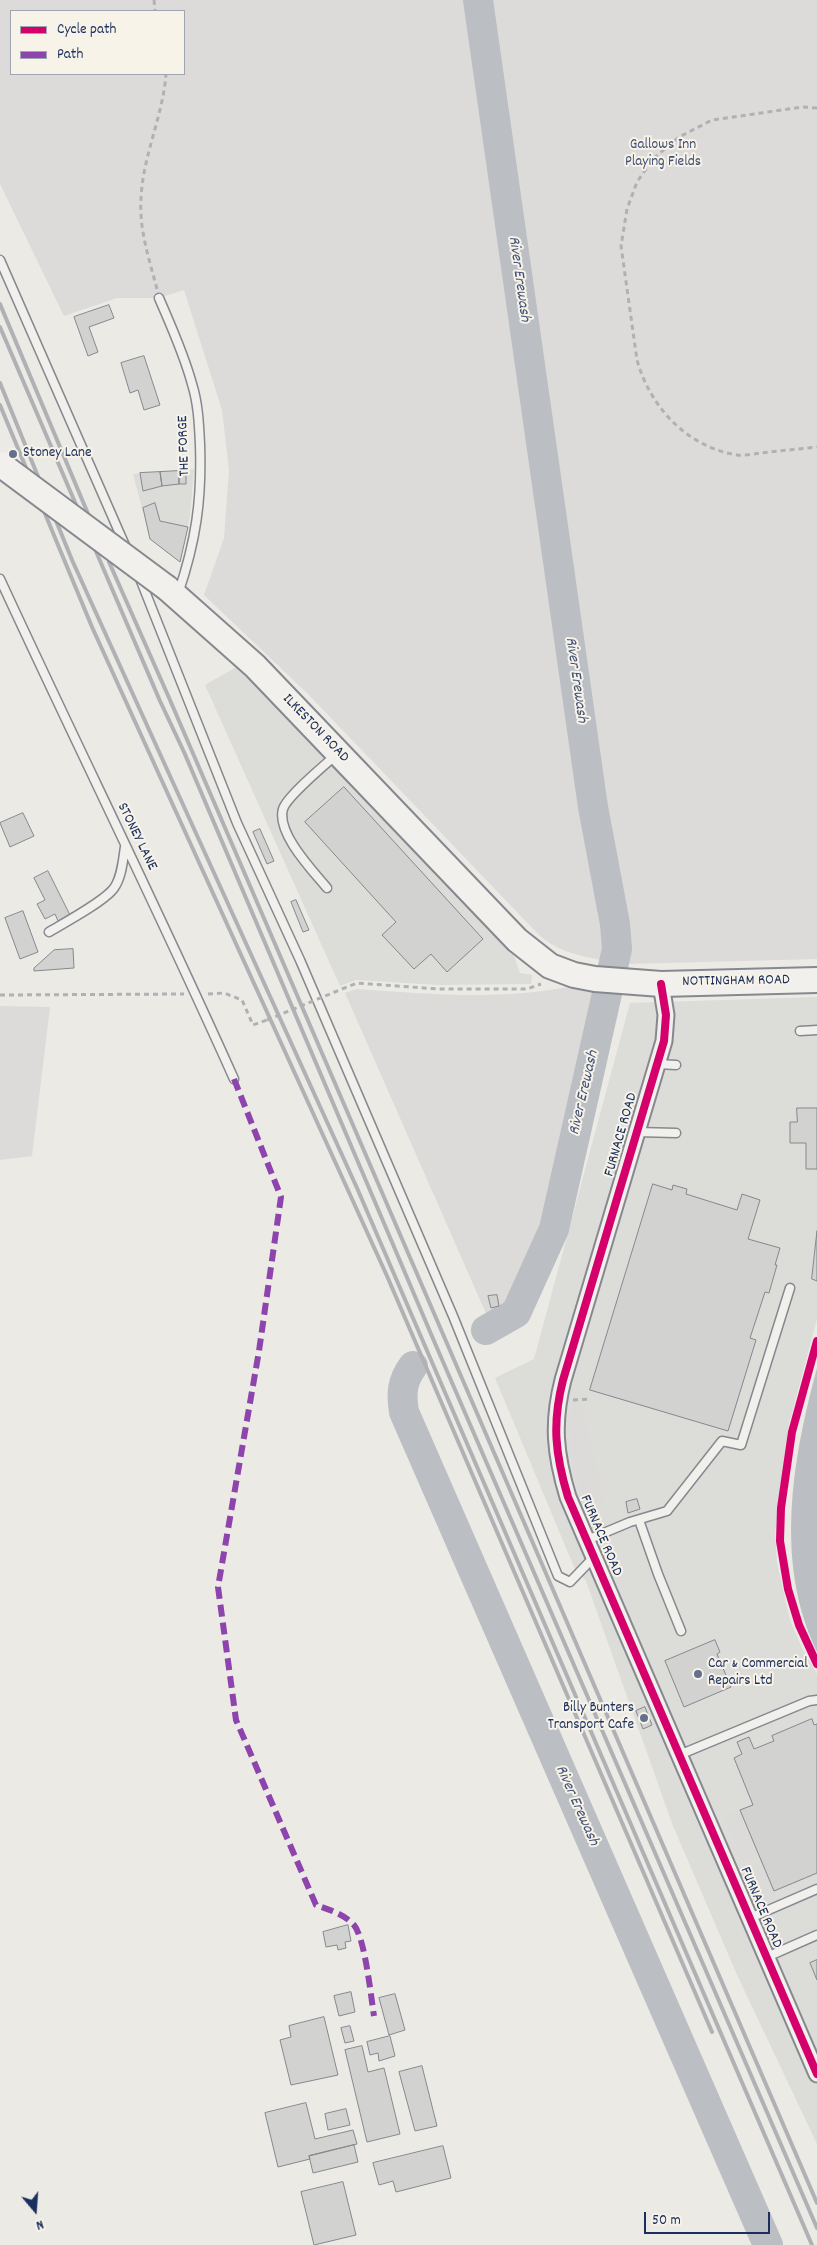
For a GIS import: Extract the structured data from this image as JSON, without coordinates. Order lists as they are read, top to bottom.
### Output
{
  "streets": {
    "main road": ["ILKESTON ROAD", "NOTTINGHAM ROAD"],
    "street": ["FURNACE ROAD"],
    "lane": ["THE FORGE", "STONEY LANE"]
  },
  "crossings": [
    ["THE FORGE", "ILKESTON ROAD"],
    ["ILKESTON ROAD", "NOTTINGHAM ROAD"],
    ["NOTTINGHAM ROAD", "FURNACE ROAD"]
  ],
  "water": ["River Erewash"],
  "parks": ["Gallows Inn Playing Fields"],
  "places": ["Stoney Lane", "Car & Commercial Repairs Ltd", "Billy Bunters Transport Cafe"],
  "legend": ["Cycle path", "Path"],
  "scale_bar": "50 m",
  "north": "bottom"
}
